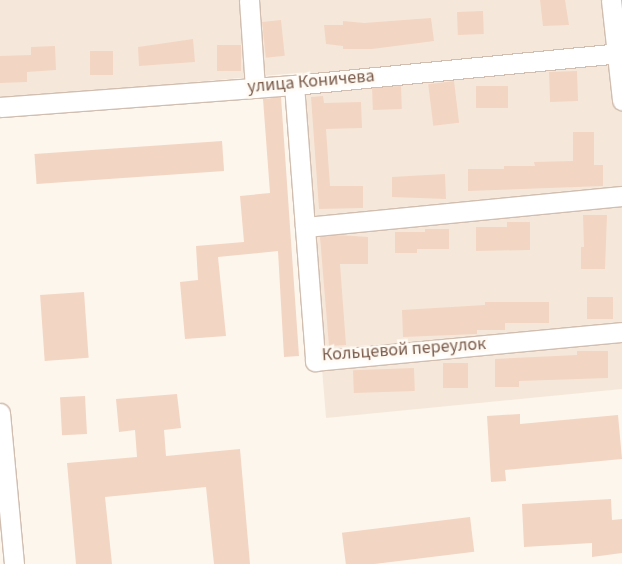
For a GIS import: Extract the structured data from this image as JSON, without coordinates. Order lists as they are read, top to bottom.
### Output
{
  "streets": {
    "street": ["улица Коничева", "Кольцевой переулок"]
  },
  "crossings": [
    ["улица Коничева", "Кольцевой переулок"]
  ]
}
